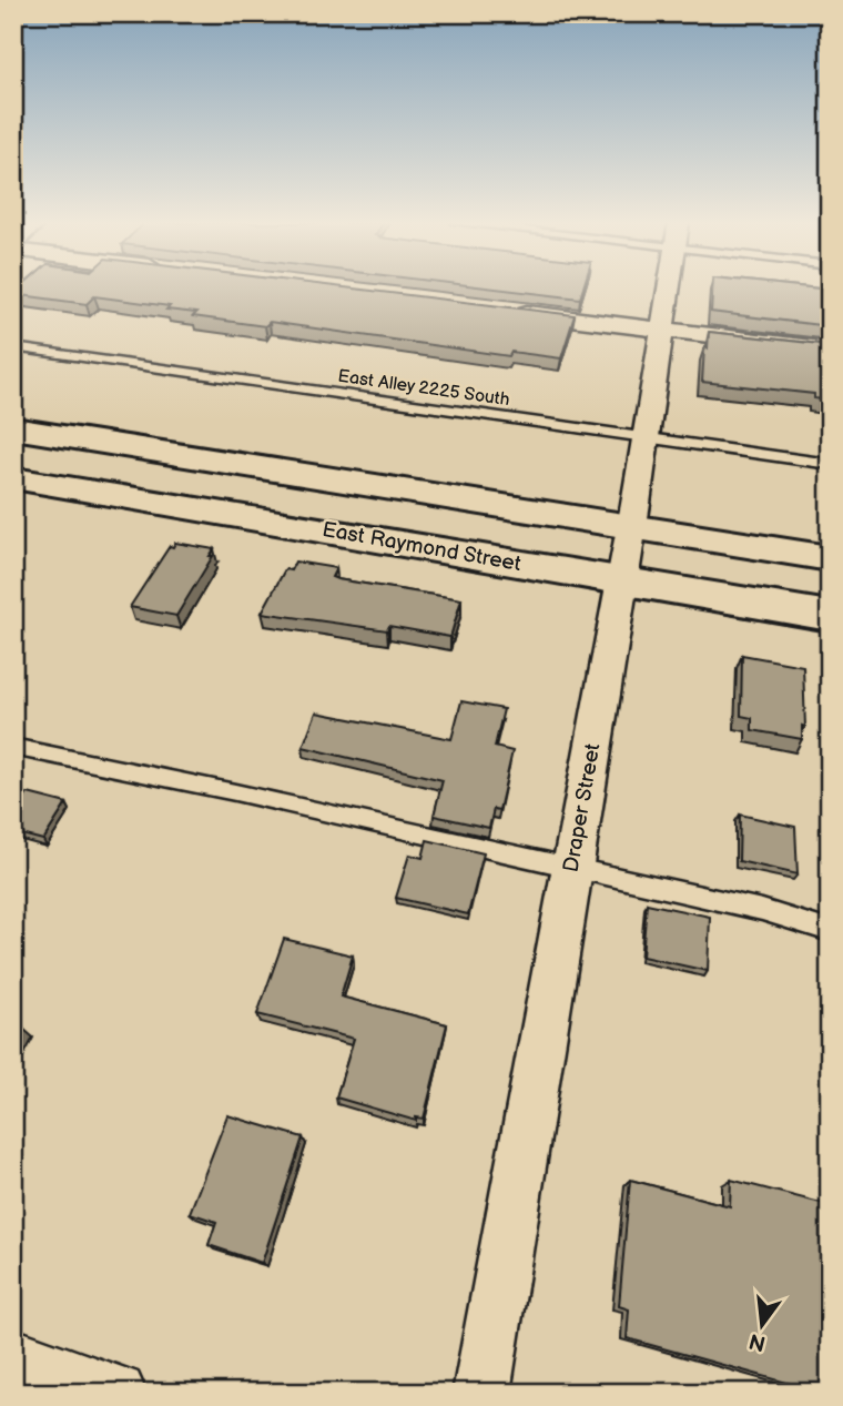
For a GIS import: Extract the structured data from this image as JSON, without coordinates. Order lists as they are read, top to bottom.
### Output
{
  "streets": {
    "main road": ["East Raymond Street"],
    "street": ["Draper Street"],
    "lane": ["East Alley 2225 South"]
  },
  "crossings": [
    ["East Alley 2225 South", "Draper Street"],
    ["East Raymond Street", "Draper Street"]
  ],
  "north": "bottom"
}
